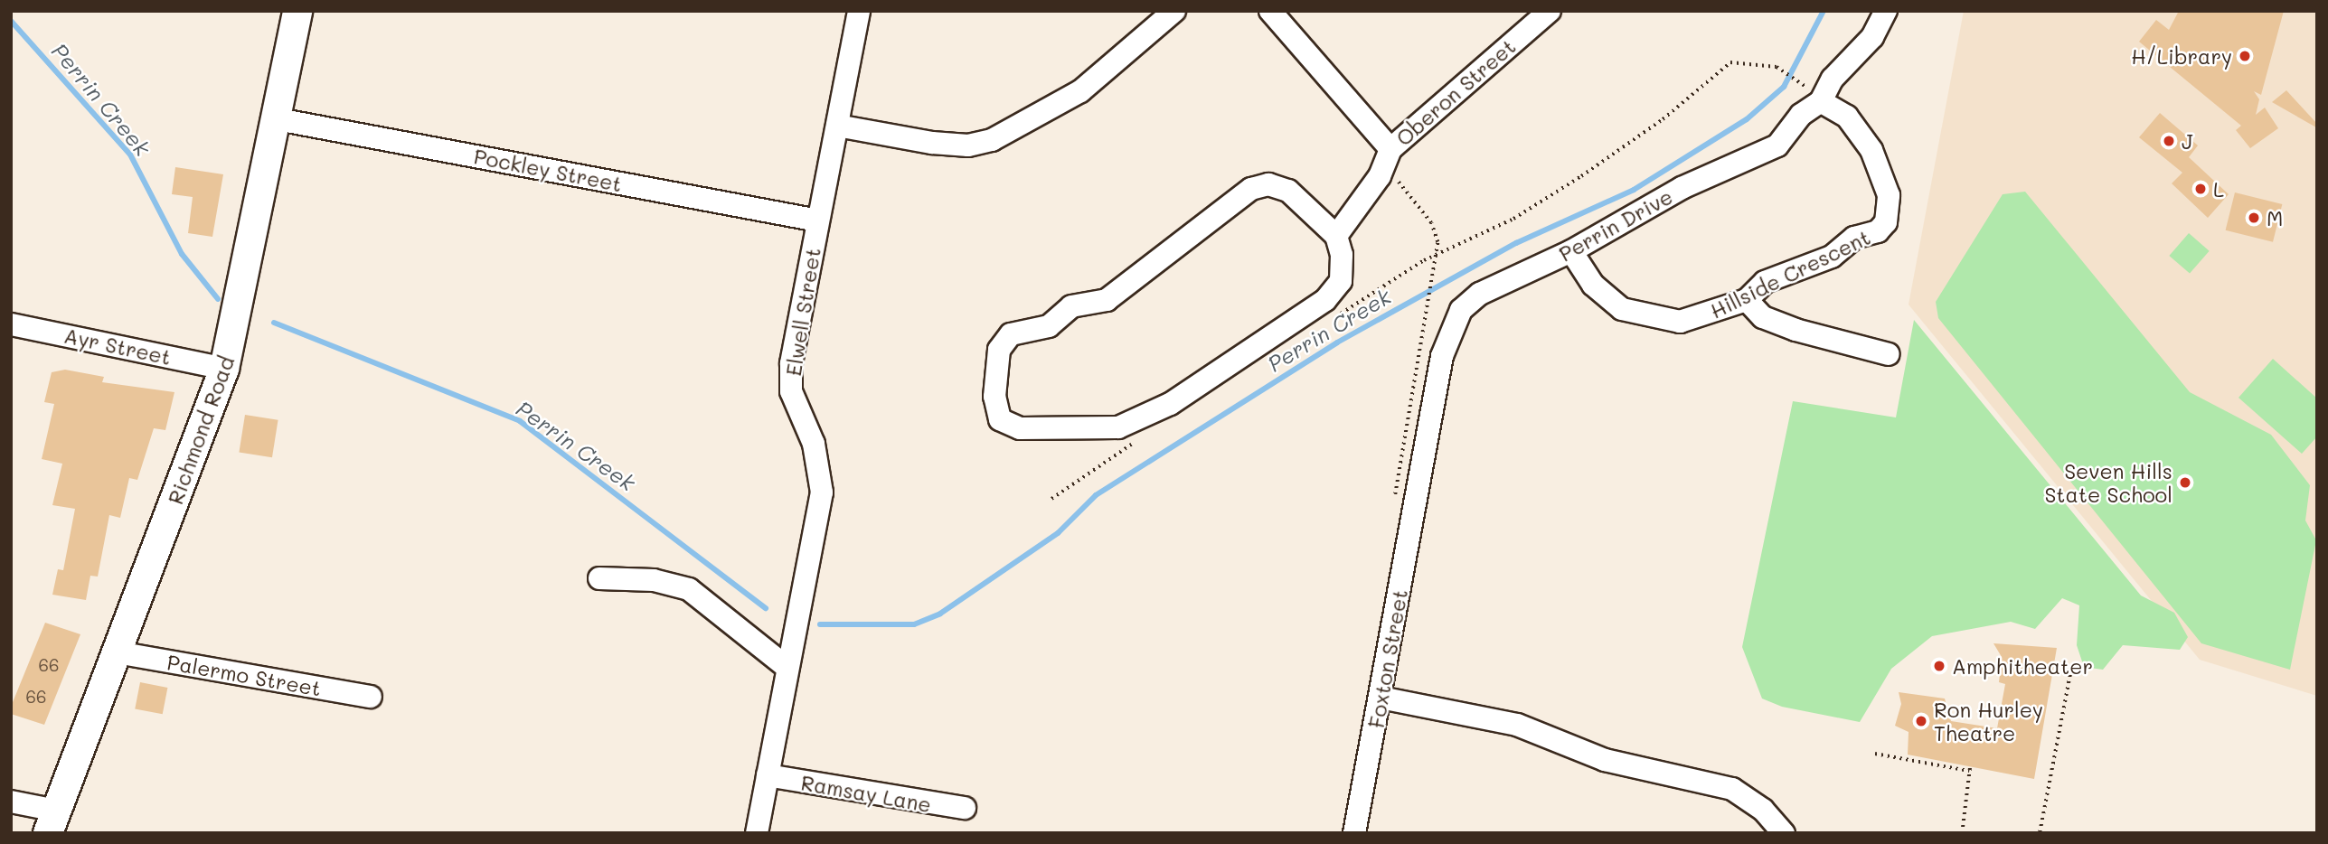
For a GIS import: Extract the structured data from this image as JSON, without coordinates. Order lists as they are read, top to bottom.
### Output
{
  "streets": {
    "main road": ["Richmond Road"],
    "street": [
      "Oberon Street",
      "Pockley Street",
      "Perrin Drive",
      "Hillside Crescent",
      "Elwell Street",
      "Ayr Street",
      "Foxton Street",
      "Palermo Street",
      "Ramsay Lane"
    ]
  },
  "crossings": [
    ["Pockley Street", "Elwell Street"],
    ["Pockley Street", "Richmond Road"],
    ["Perrin Drive", "Hillside Crescent"],
    ["Perrin Drive", "Foxton Street"],
    ["Elwell Street", "Ramsay Lane"],
    ["Ayr Street", "Richmond Road"],
    ["Richmond Road", "Palermo Street"]
  ],
  "water": ["Perrin Creek"],
  "places": [
    "H/Library",
    "J",
    "L",
    "M",
    "Seven Hills State School",
    "Amphitheater",
    "Ron Hurley Theatre"
  ],
  "house_numbers": ["66", "66"]
}
